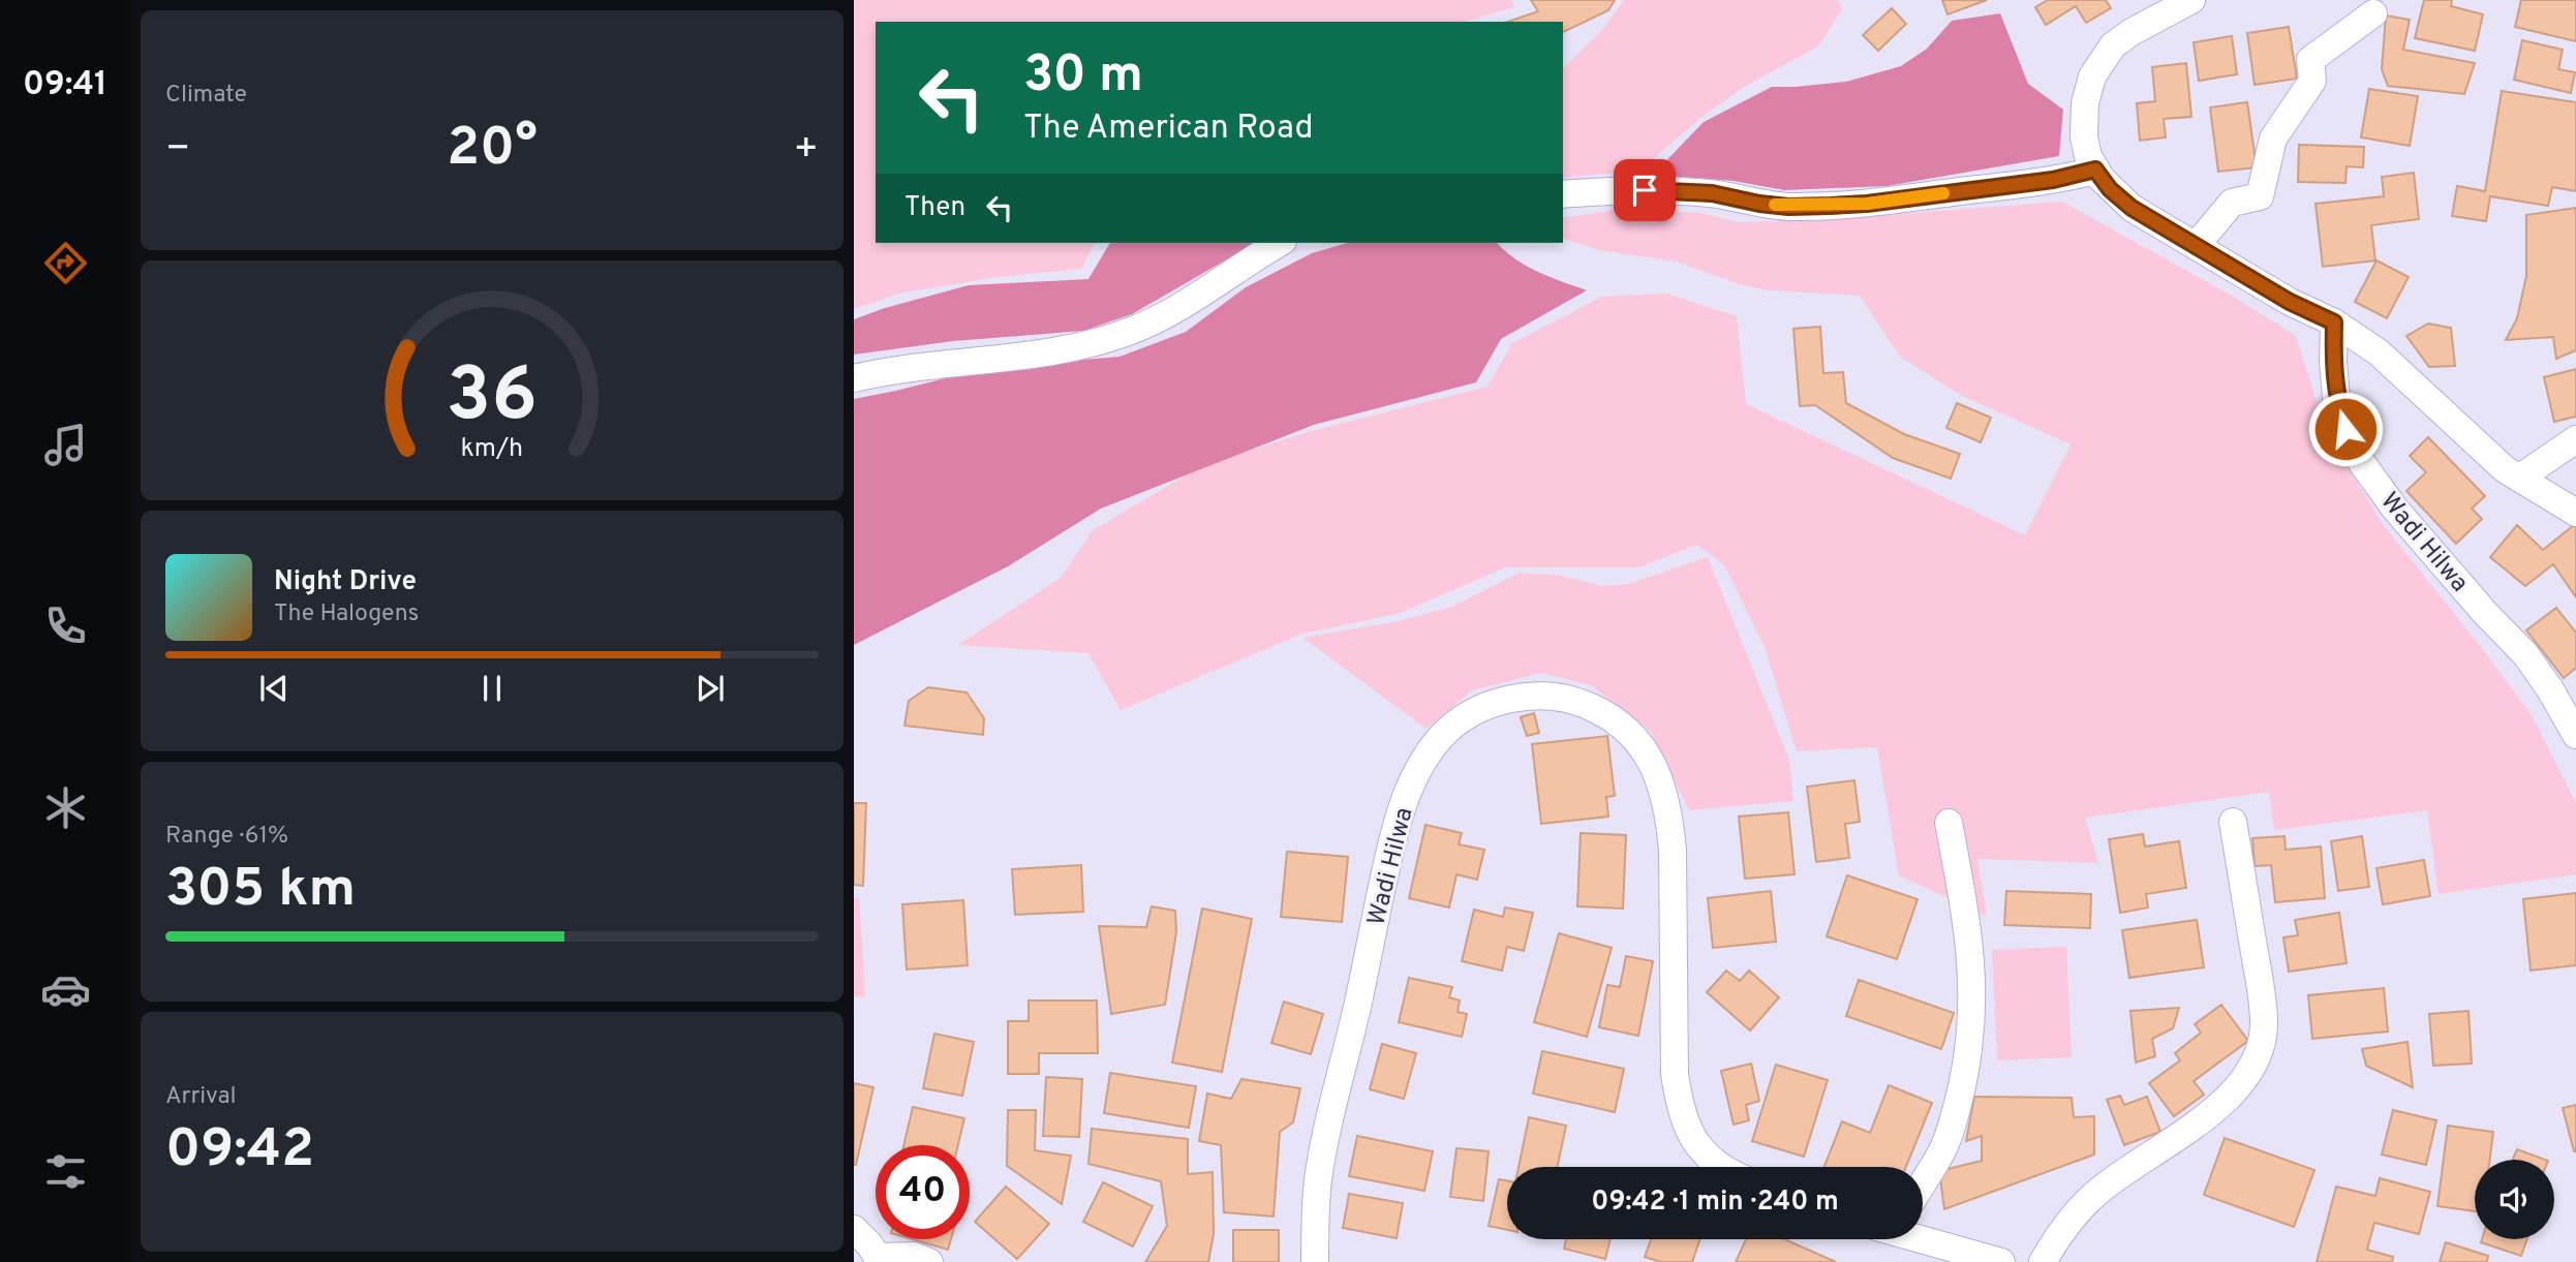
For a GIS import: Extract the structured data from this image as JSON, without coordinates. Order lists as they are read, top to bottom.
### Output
{
  "streets": {
    "street": ["Wadi Hilwa"]
  },
  "page": {
    "tabs": "09:41",
    "tile": [
      "Climate",
      ["Range · 61%", "305 km"],
      ["Arrival", "09:42"]
    ],
    "turn": ["30 m", "The American Road"],
    "heat": ["−", "20°", "+"],
    "then": "Then",
    "song": ["Night Drive", "The Halogens"],
    "limit": "40",
    "trip": "09:42 · 1 min · 240 m",
    "gauge": ["36", "km/h"]
  }
}
